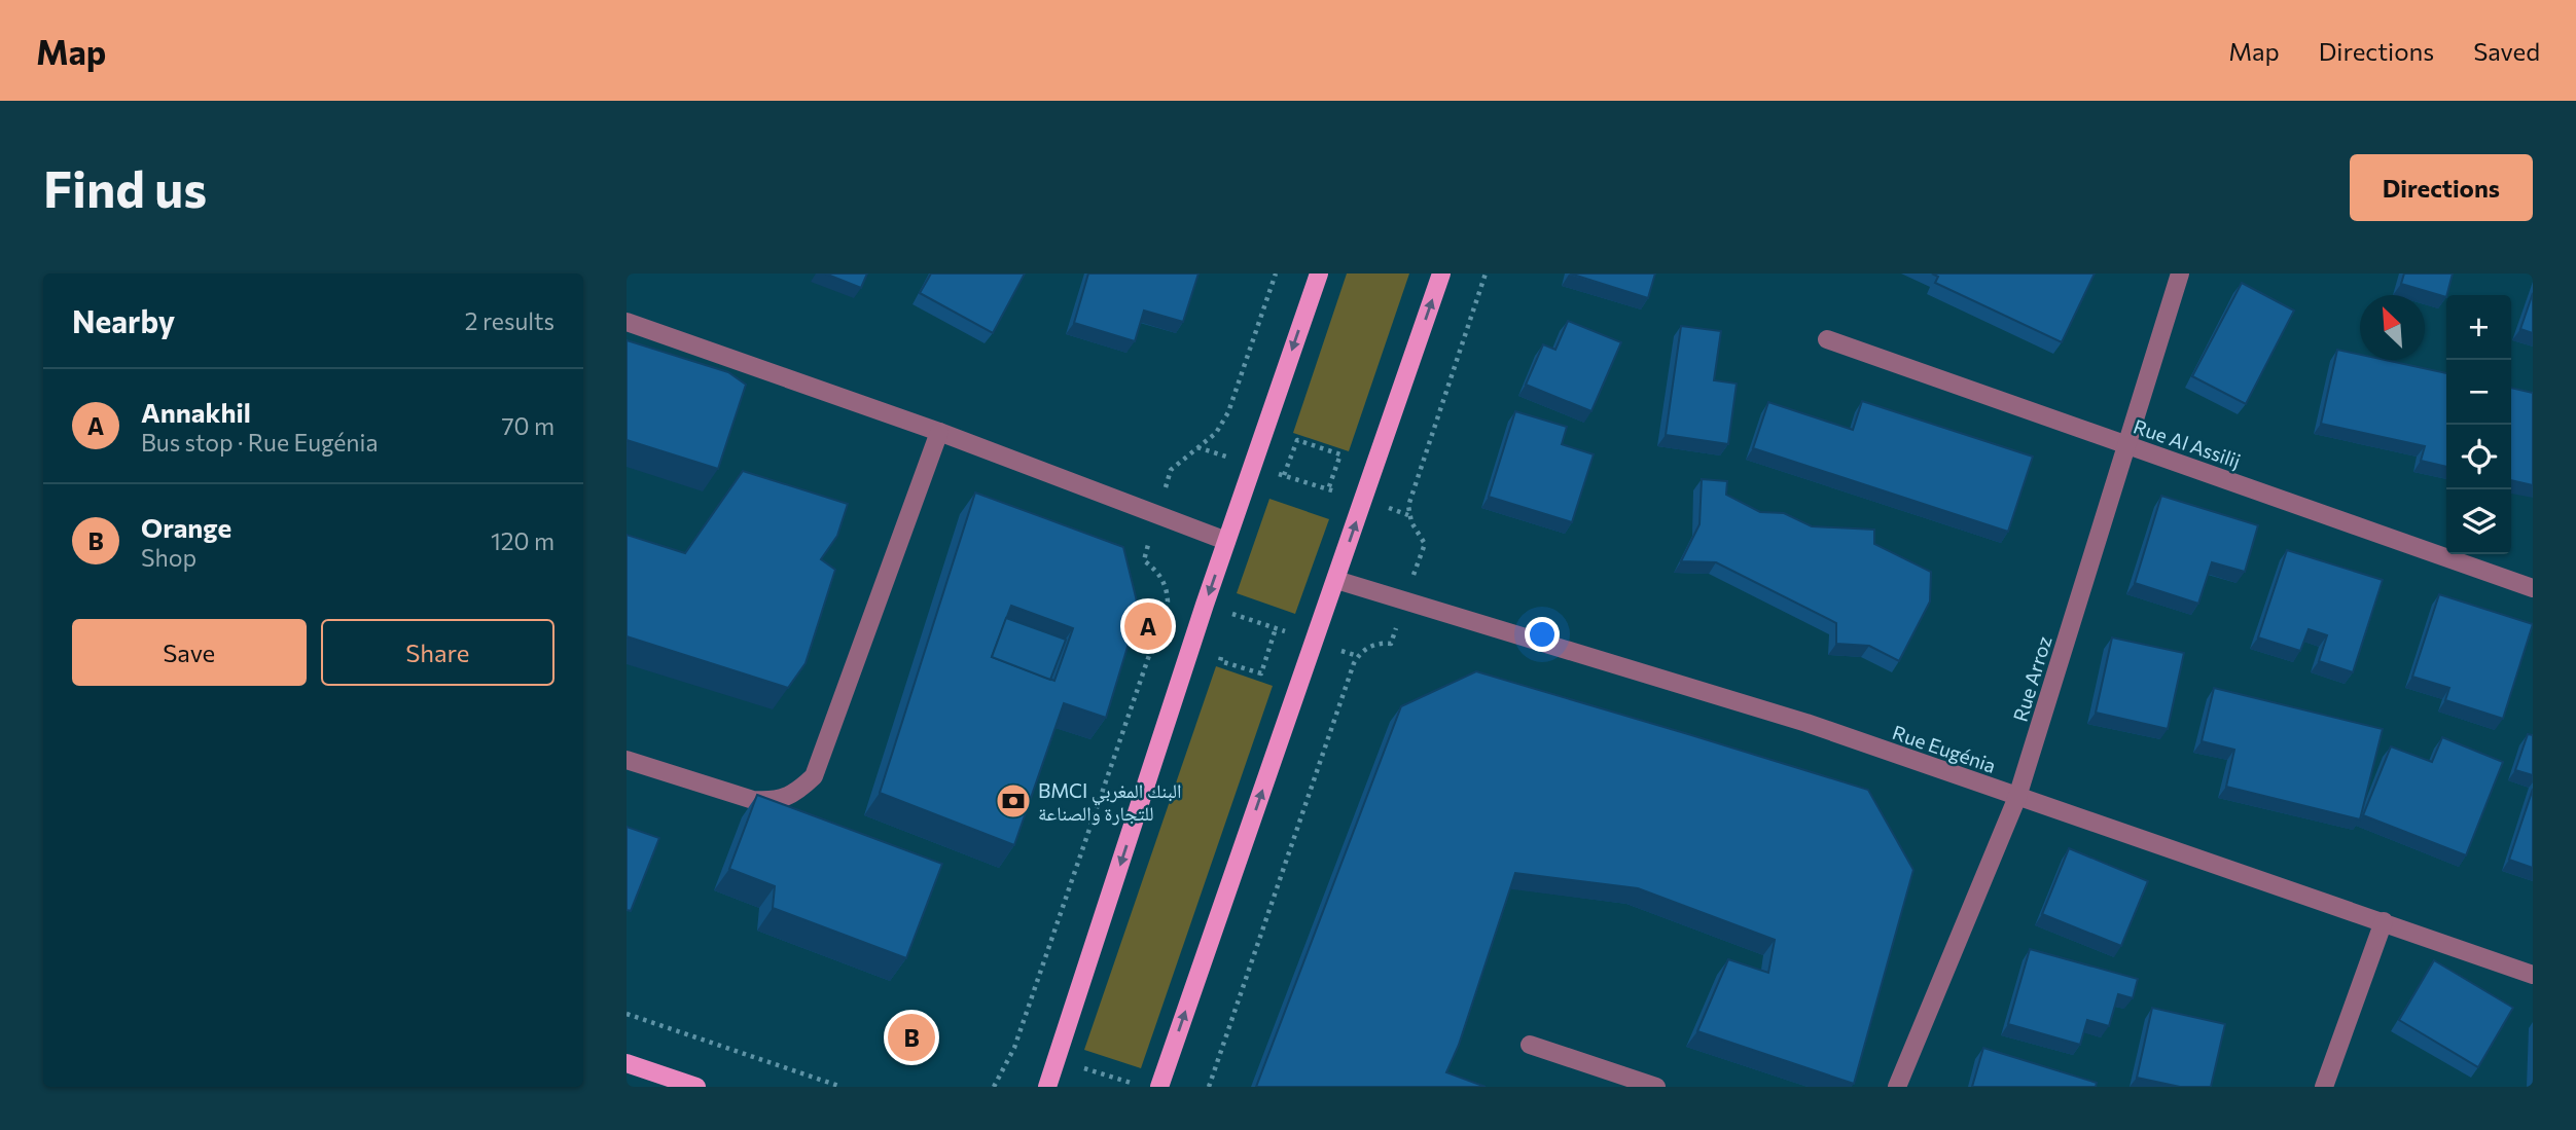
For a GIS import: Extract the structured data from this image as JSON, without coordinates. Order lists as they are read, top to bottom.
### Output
{
  "streets": {
    "street": ["Rue Al Assilij", "Rue Arroz", "Rue Eugénia"]
  },
  "crossings": [
    ["Rue Al Assilij", "Rue Arroz"],
    ["Rue Arroz", "Rue Eugénia"]
  ],
  "places": {
    "bank": ["BMCI البنك المغربي للتجارة والصناعة"]
  },
  "north": "top left",
  "page": {
    "header": "Map",
    "nav": ["Map", "Directions", "Saved"],
    "buttons": [
      "Directions",
      ["Save", "Share"]
    ],
    "title": "Find us",
    "heading": ["Nearby", "2 results"],
    "map_buttons": ["+", "−"],
    "list": [
      {
        "mark": "A",
        "name": "Annakhil",
        "note": "Bus stop · Rue Eugénia",
        "value": "70 m"
      },
      {
        "mark": "B",
        "name": "Orange",
        "note": "Shop",
        "value": "120 m"
      }
    ],
    "pins": ["A", "B"]
  }
}
